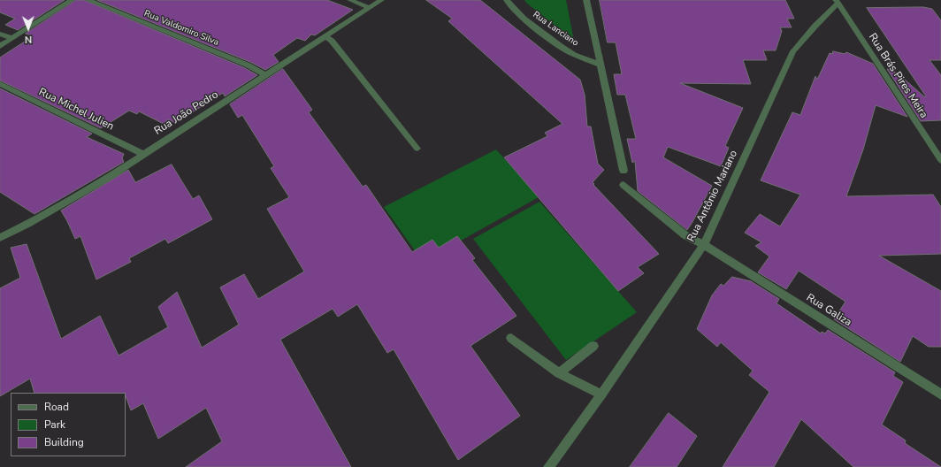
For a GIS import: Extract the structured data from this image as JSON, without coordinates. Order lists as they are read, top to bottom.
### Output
{
  "streets": {
    "street": [
      "Rua Valdomiro Silva",
      "Rua Lanciano",
      "Rua Brás Pires Meira",
      "Rua Michel Julien",
      "Rua João Pedro",
      "Rua Antônio Mariano",
      "Rua Galiza"
    ]
  },
  "crossings": [
    ["Rua Valdomiro Silva", "Rua João Pedro"],
    ["Rua Brás Pires Meira", "Rua Antônio Mariano"],
    ["Rua Michel Julien", "Rua João Pedro"],
    ["Rua Antônio Mariano", "Rua Galiza"]
  ],
  "legend": ["Road", "Park", "Building"],
  "north": "bottom"
}
